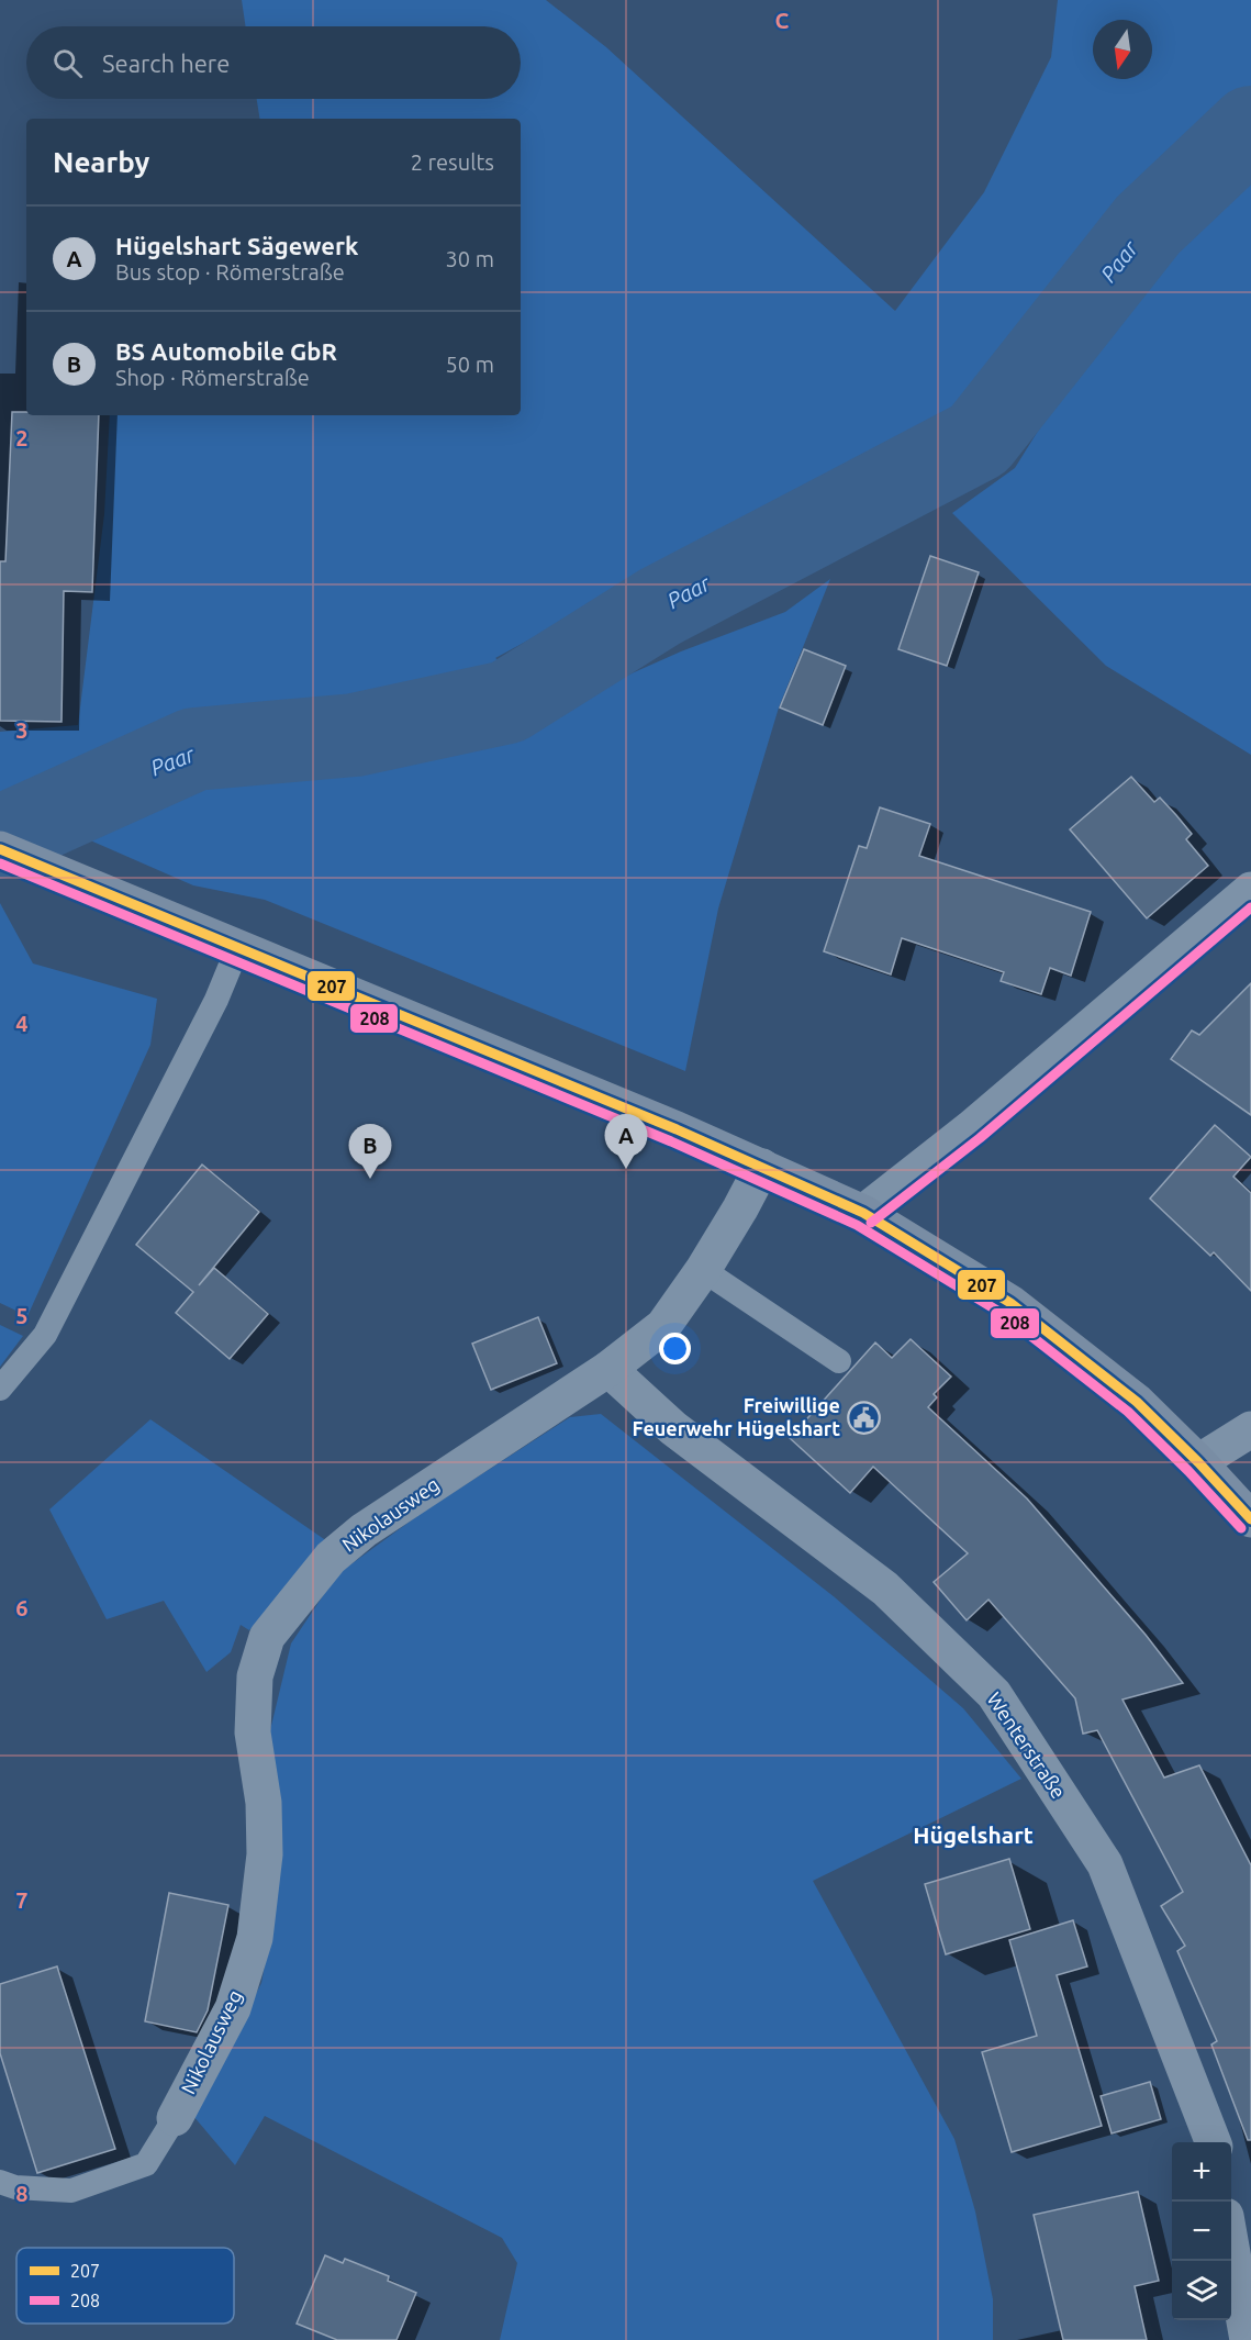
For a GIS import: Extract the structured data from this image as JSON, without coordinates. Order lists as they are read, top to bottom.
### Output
{
  "streets": {
    "street": ["Nikolausweg", "Wenterstraße"]
  },
  "crossings": [
    ["Nikolausweg", "Wenterstraße"]
  ],
  "districts": ["Hügelshart"],
  "water": ["Paar"],
  "places": {
    "public building": ["Freiwillige Feuerwehr Hügelshart"]
  },
  "lines": ["transit line 207", "transit line 208"],
  "legend": ["207", "208"],
  "north": "bottom",
  "page": {
    "search": "Search here",
    "heading": ["Nearby", "2 results"],
    "list": [
      {
        "mark": "A",
        "name": "Hügelshart Sägewerk",
        "note": "Bus stop · Römerstraße",
        "value": "30 m"
      },
      {
        "mark": "B",
        "name": "BS Automobile GbR",
        "note": "Shop · Römerstraße",
        "value": "50 m"
      }
    ],
    "pins": ["A", "B"],
    "map_buttons": ["+", "−"]
  },
  "grid": {
    "columns": ["C"],
    "rows": [
      "2",
      "3",
      "4",
      "5",
      "6",
      "7",
      "8"
    ]
  }
}
